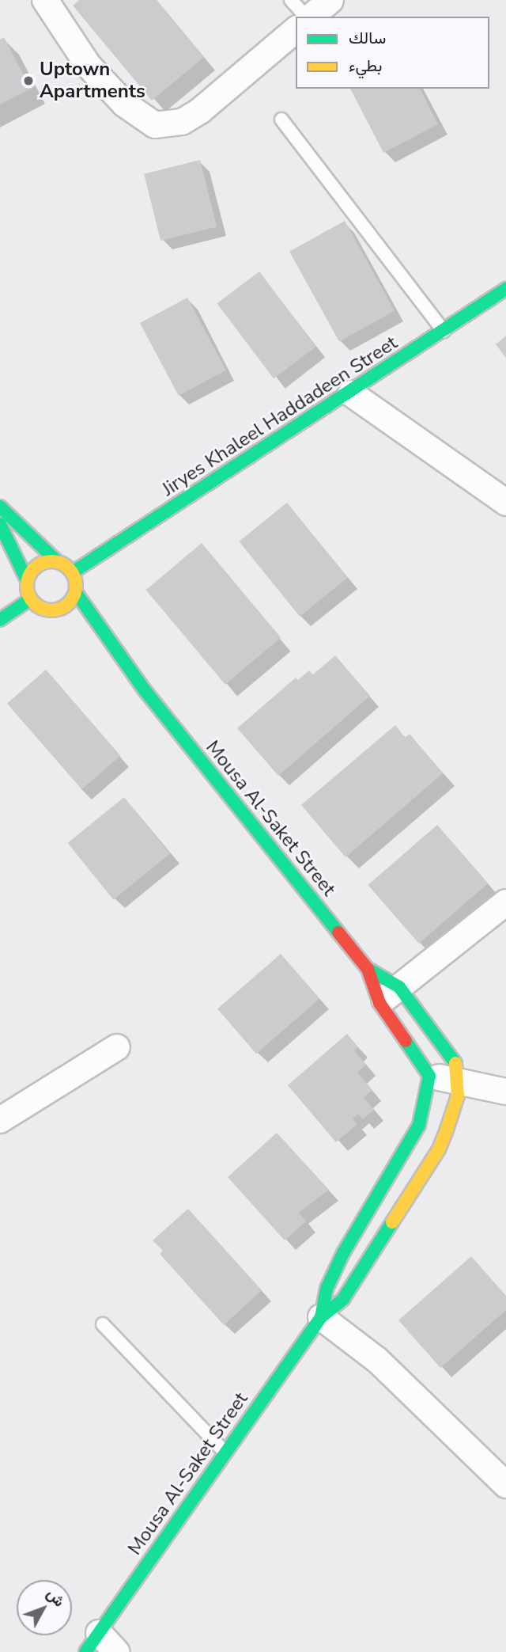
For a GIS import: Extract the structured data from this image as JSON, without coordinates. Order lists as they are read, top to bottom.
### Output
{
  "streets": {
    "street": ["Jiryes Khaleel Haddadeen Street", "Mousa Al-Saket Street"]
  },
  "crossings": [
    ["Jiryes Khaleel Haddadeen Street", "Mousa Al-Saket Street"]
  ],
  "places": ["Uptown Apartments"],
  "legend": ["سالك", "بطيء"],
  "north": "top right"
}
